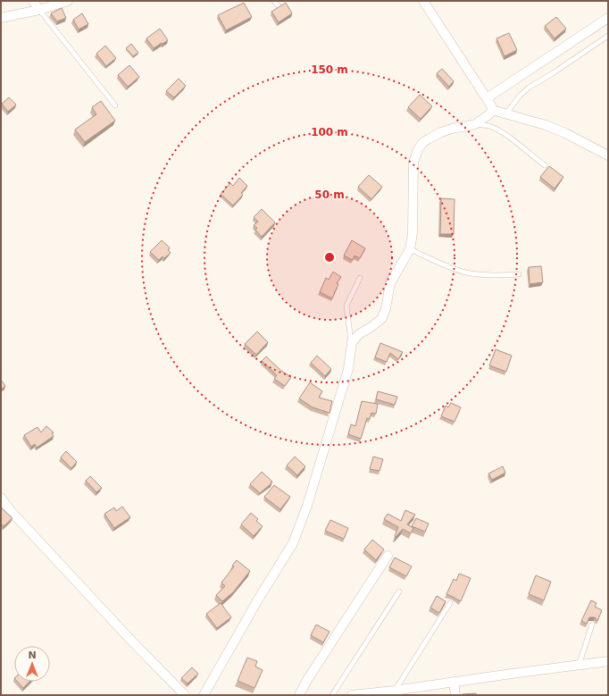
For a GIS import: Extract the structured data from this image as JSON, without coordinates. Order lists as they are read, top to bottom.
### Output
{
  "north": "top",
  "rings": ["150 m", "100 m", "50 m"]
}
